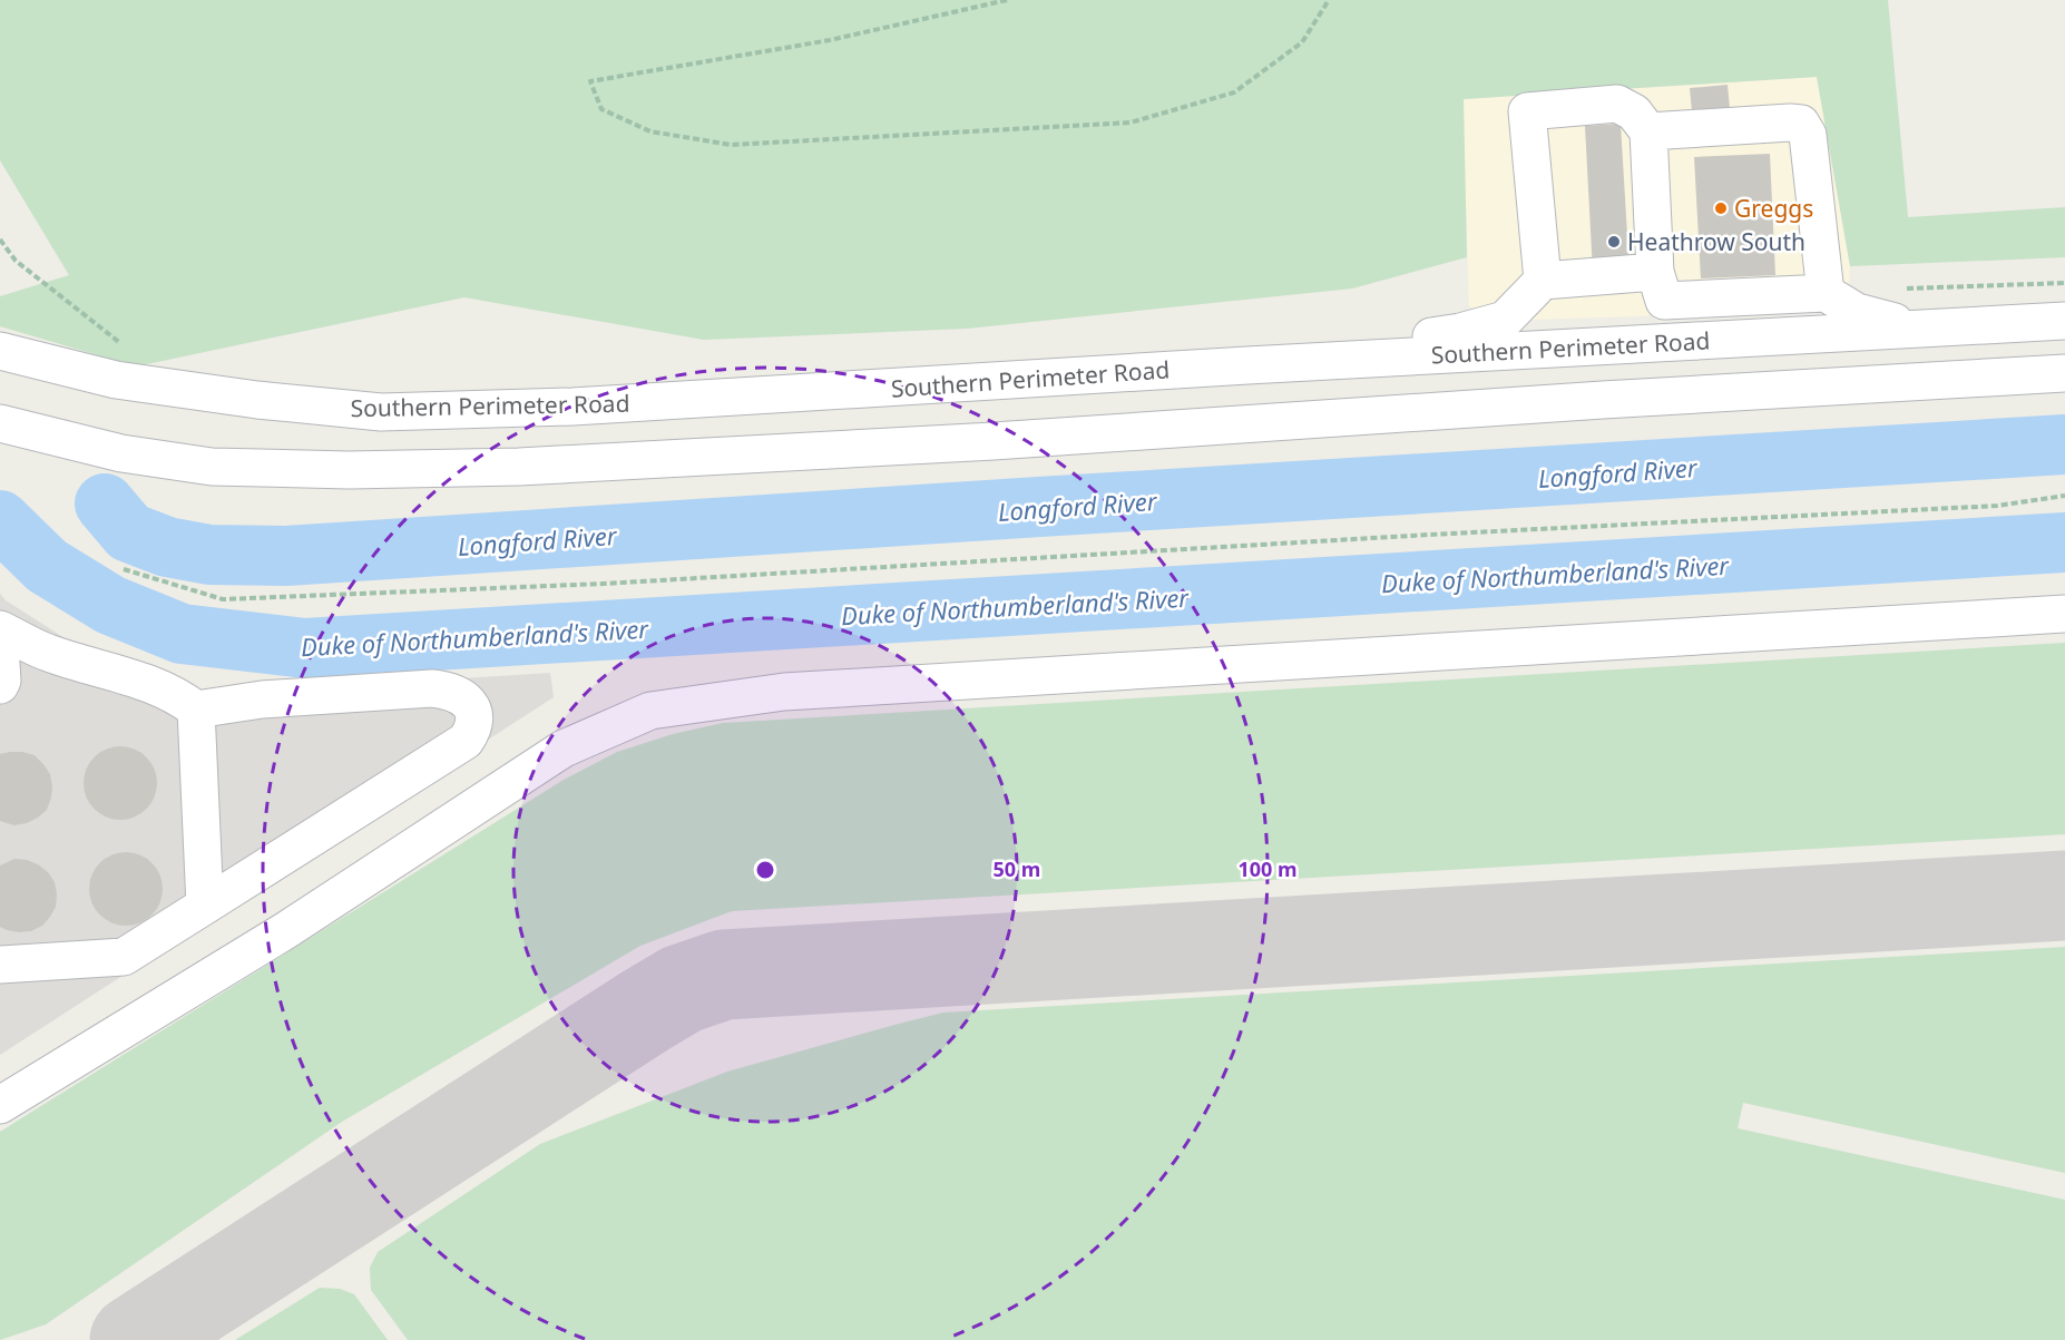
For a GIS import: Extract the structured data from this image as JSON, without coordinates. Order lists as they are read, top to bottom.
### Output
{
  "streets": {
    "street": ["Southern Perimeter Road"]
  },
  "water": ["Longford River", "Duke of Northumberland's River"],
  "places": ["Greggs", "Heathrow South"],
  "rings": ["50 m", "100 m"]
}
